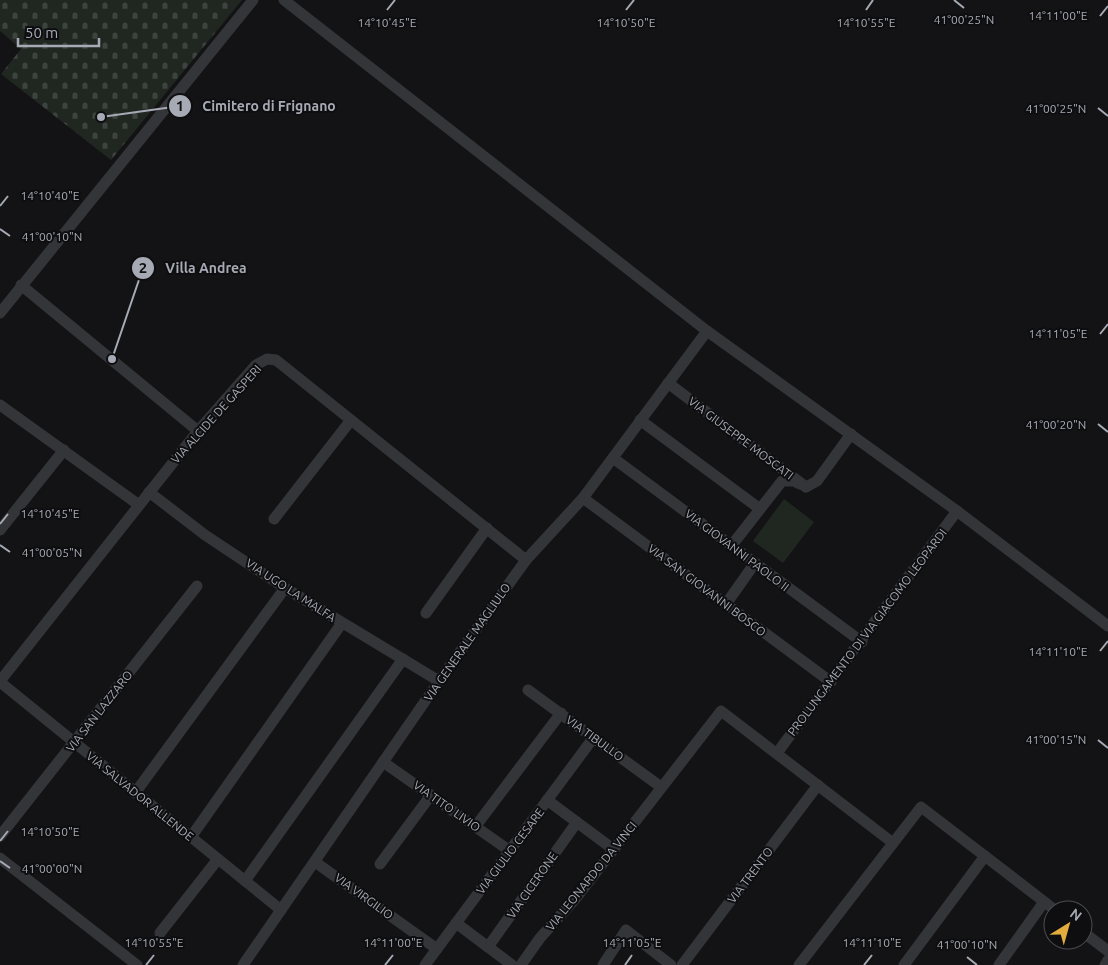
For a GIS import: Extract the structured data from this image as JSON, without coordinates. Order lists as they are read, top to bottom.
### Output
{
  "streets": {
    "street": [
      "VIA ALCIDE DE GASPERI",
      "VIA GIUSEPPE MOSCATI",
      "VIA GIOVANNI PAOLO II",
      "VIA UGO LA MALFA",
      "VIA SAN GIOVANNI BOSCO",
      "PROLUNGAMENTO DI VIA GIACOMO LEOPARDI",
      "VIA GENERALE MAGLIULO",
      "VIA SAN LAZZARO",
      "VIA TIBULLO",
      "VIA SALVADOR ALLENDE",
      "VIA TITO LIVIO",
      "VIA GIULIO CESARE",
      "VIA TRENTO",
      "VIA LEONARDO DA VINCI",
      "VIA CICERONE",
      "VIA VIRGILIO"
    ]
  },
  "crossings": [
    ["VIA ALCIDE DE GASPERI", "VIA UGO LA MALFA"],
    ["VIA ALCIDE DE GASPERI", "VIA GENERALE MAGLIULO"],
    ["VIA ALCIDE DE GASPERI", "VIA SALVADOR ALLENDE"],
    ["VIA GIUSEPPE MOSCATI", "VIA GENERALE MAGLIULO"],
    ["VIA GIOVANNI PAOLO II", "PROLUNGAMENTO DI VIA GIACOMO LEOPARDI"],
    ["VIA GIOVANNI PAOLO II", "VIA GENERALE MAGLIULO"],
    ["VIA UGO LA MALFA", "VIA GENERALE MAGLIULO"],
    ["VIA SAN GIOVANNI BOSCO", "PROLUNGAMENTO DI VIA GIACOMO LEOPARDI"],
    ["VIA SAN GIOVANNI BOSCO", "VIA GENERALE MAGLIULO"],
    ["VIA GENERALE MAGLIULO", "VIA SALVADOR ALLENDE"],
    ["VIA GENERALE MAGLIULO", "VIA TITO LIVIO"],
    ["VIA GENERALE MAGLIULO", "VIA VIRGILIO"],
    ["VIA SAN LAZZARO", "VIA SALVADOR ALLENDE"],
    ["VIA TIBULLO", "VIA GIULIO CESARE"],
    ["VIA TIBULLO", "VIA LEONARDO DA VINCI"],
    ["VIA TITO LIVIO", "VIA GIULIO CESARE"],
    ["VIA GIULIO CESARE", "VIA VIRGILIO"]
  ],
  "places": ["Cimitero di Frignano", "Villa Andrea"],
  "scale_bar": "50 m",
  "north": "top right",
  "coordinates": [
    "14°11'00\"E",
    "41°00'25\"N",
    "14°10'45\"E",
    "14°10'50\"E",
    "14°10'55\"E",
    "14°10'40\"E",
    "41°00'10\"N",
    "14°11'05\"E",
    "41°00'20\"N",
    "41°00'05\"N",
    "14°11'10\"E",
    "41°00'15\"N",
    "41°00'00\"N"
  ]
}
